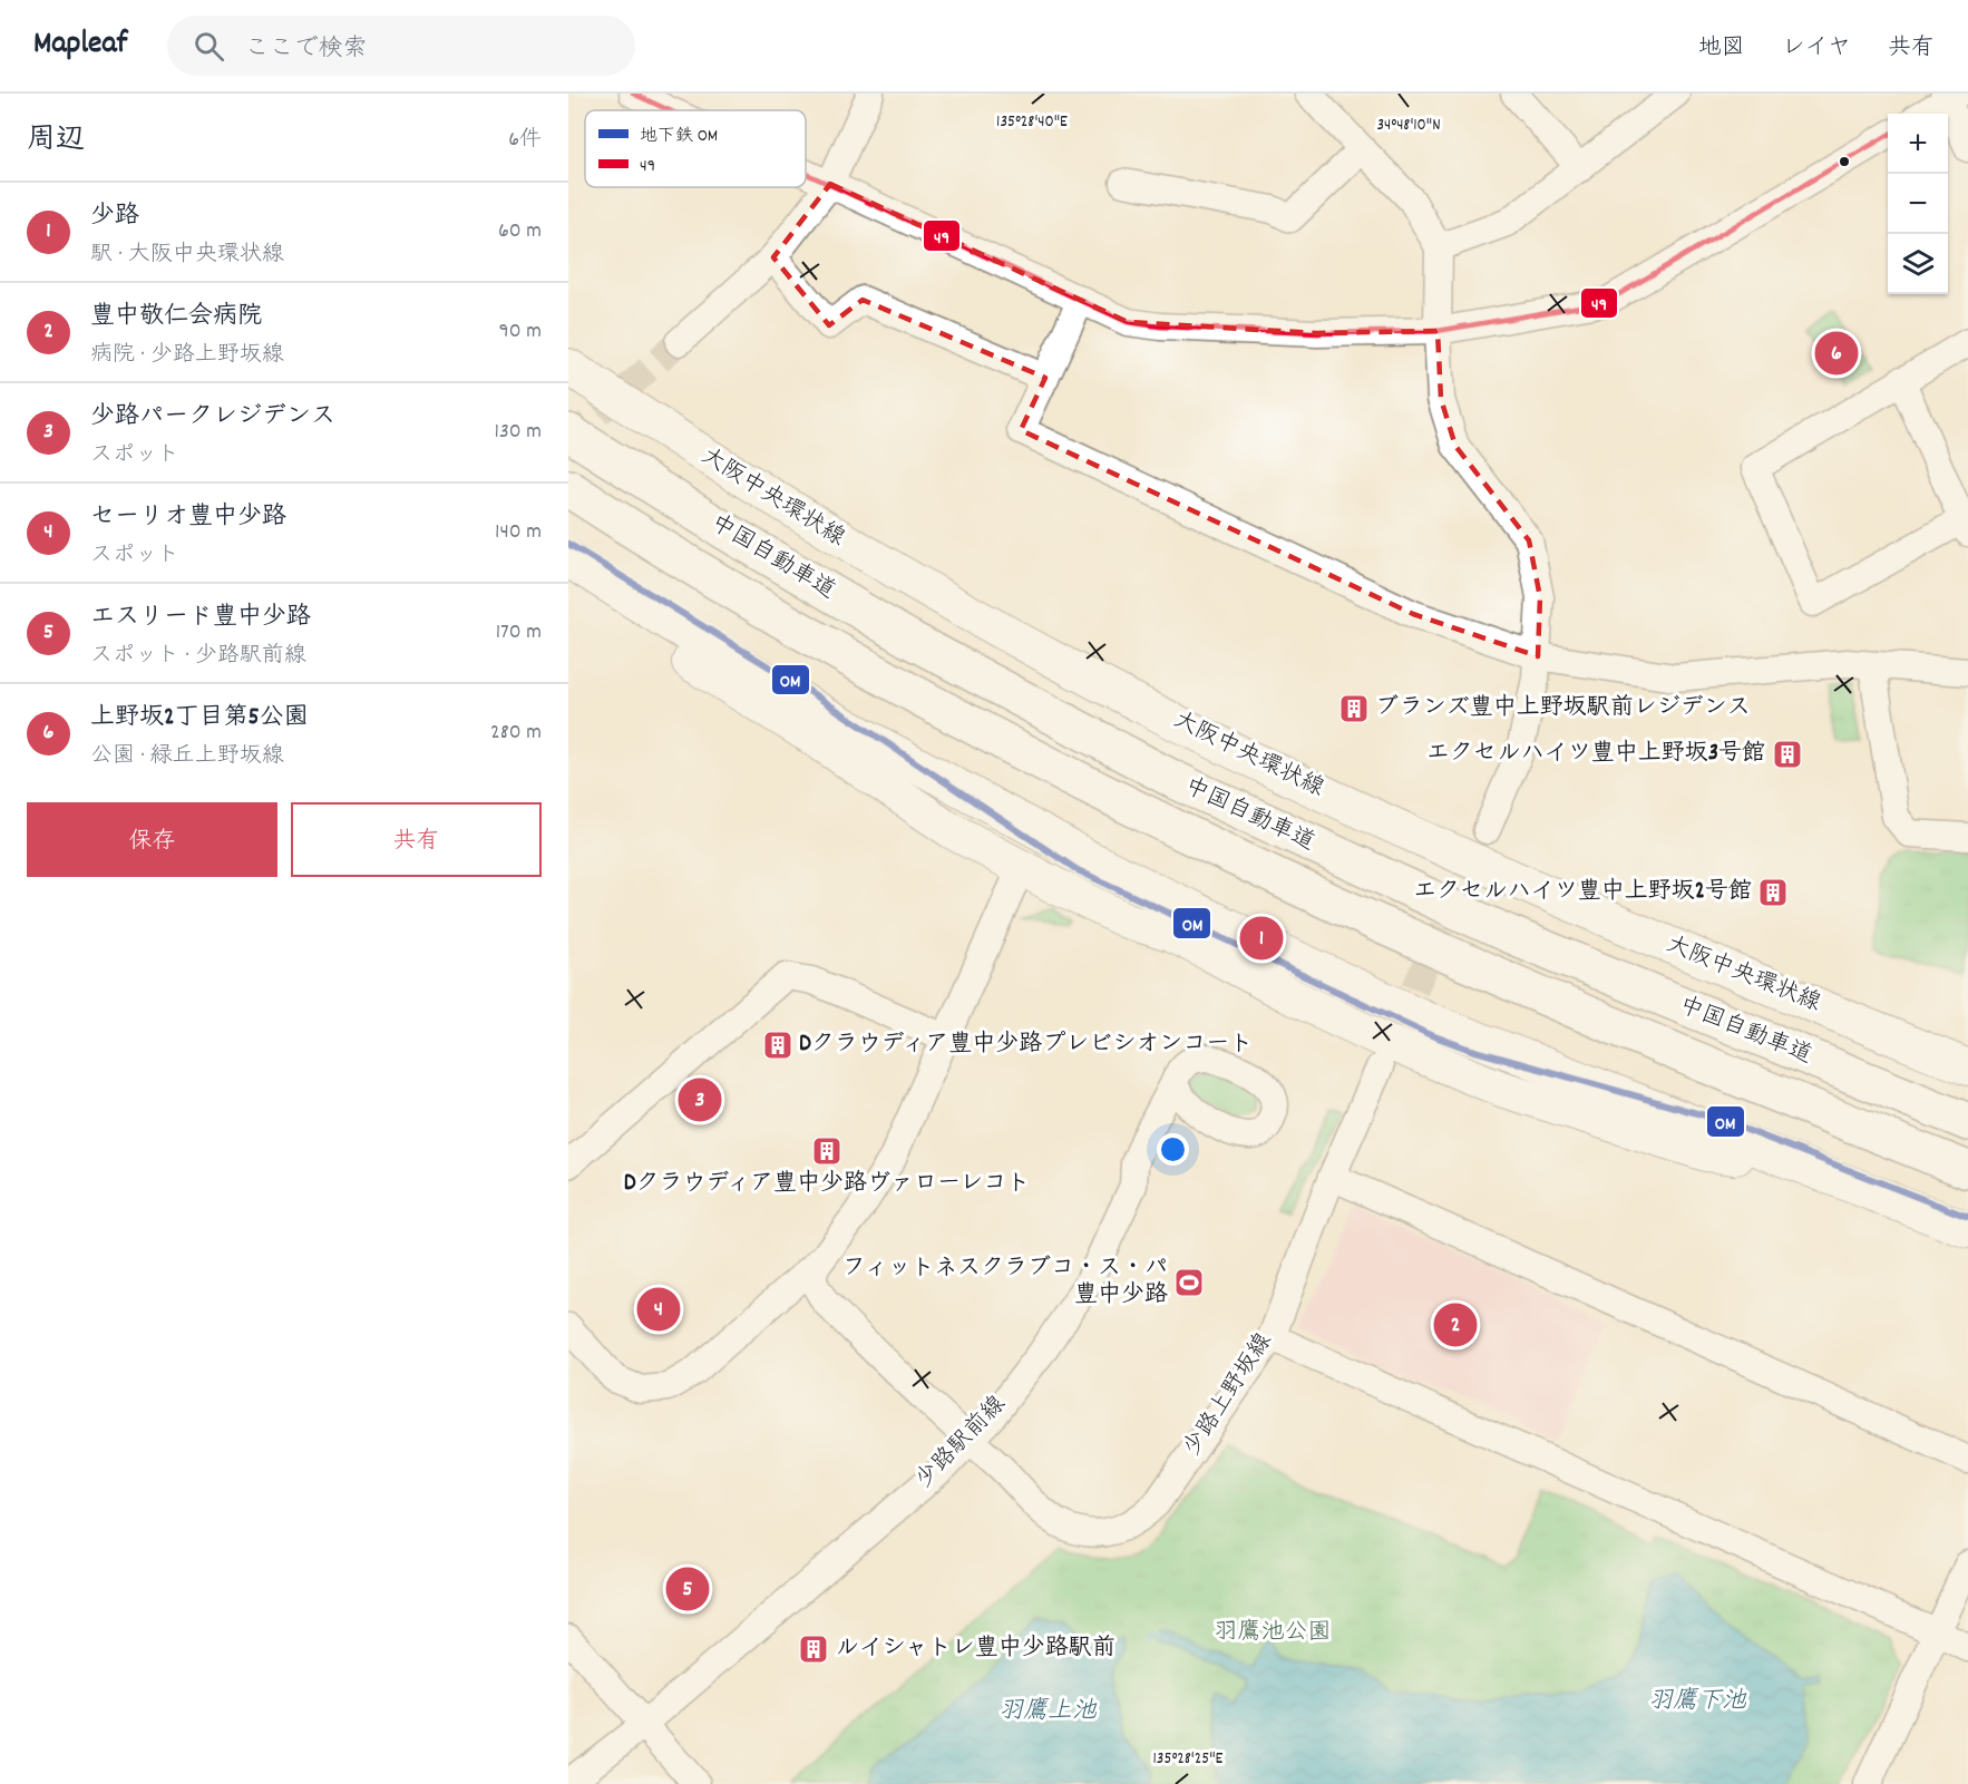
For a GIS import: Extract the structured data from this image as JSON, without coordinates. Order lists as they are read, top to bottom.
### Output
{
  "streets": {
    "highway": ["中国自動車道"],
    "main road": ["大阪中央環状線"],
    "street": ["少路上野坂線", "少路駅前線"]
  },
  "crossings": [
    ["少路上野坂線", "少路駅前線"]
  ],
  "water": ["羽鷹下池", "羽鷹上池"],
  "parks": ["羽鷹池公園"],
  "places": {
    "building": [
      "ブランズ豊中上野坂駅前レジデンス",
      "エクセルハイツ豊中上野坂3号館",
      "エクセルハイツ豊中上野坂2号館",
      "Dクラウディア豊中少路プレビシオンコート",
      "Dクラウディア豊中少路ヴァローレコト",
      "ルイシャトレ豊中少路駅前"
    ],
    "sports": ["フィットネスクラブコ・ス・パ 豊中少路"]
  },
  "lines": ["transit line 49", "metro line OM"],
  "legend": ["地下鉄 OM", "49"],
  "page": {
    "header": "Mapleaf",
    "search": "ここで検索",
    "nav": ["地図", "レイヤ", "共有"],
    "heading": ["周辺", "6件"],
    "map_buttons": ["+", "−"],
    "list": [
      {
        "mark": "1",
        "name": "少路",
        "note": "駅 · 大阪中央環状線",
        "value": "60 m"
      },
      {
        "mark": "2",
        "name": "豊中敬仁会病院",
        "note": "病院 · 少路上野坂線",
        "value": "90 m"
      },
      {
        "mark": "3",
        "name": "少路パークレジデンス",
        "note": "スポット",
        "value": "130 m"
      },
      {
        "mark": "4",
        "name": "セーリオ豊中少路",
        "note": "スポット",
        "value": "140 m"
      },
      {
        "mark": "5",
        "name": "エスリード豊中少路",
        "note": "スポット · 少路駅前線",
        "value": "170 m"
      },
      {
        "mark": "6",
        "name": "上野坂2丁目第5公園",
        "note": "公園 · 緑丘上野坂線",
        "value": "280 m"
      }
    ],
    "pins": [
      "6",
      "1",
      "3",
      "4",
      "2",
      "5"
    ],
    "buttons": ["保存", "共有"]
  },
  "coordinates": ["135°28'40\"E", "34°48'10\"N", "135°28'25\"E"]
}
